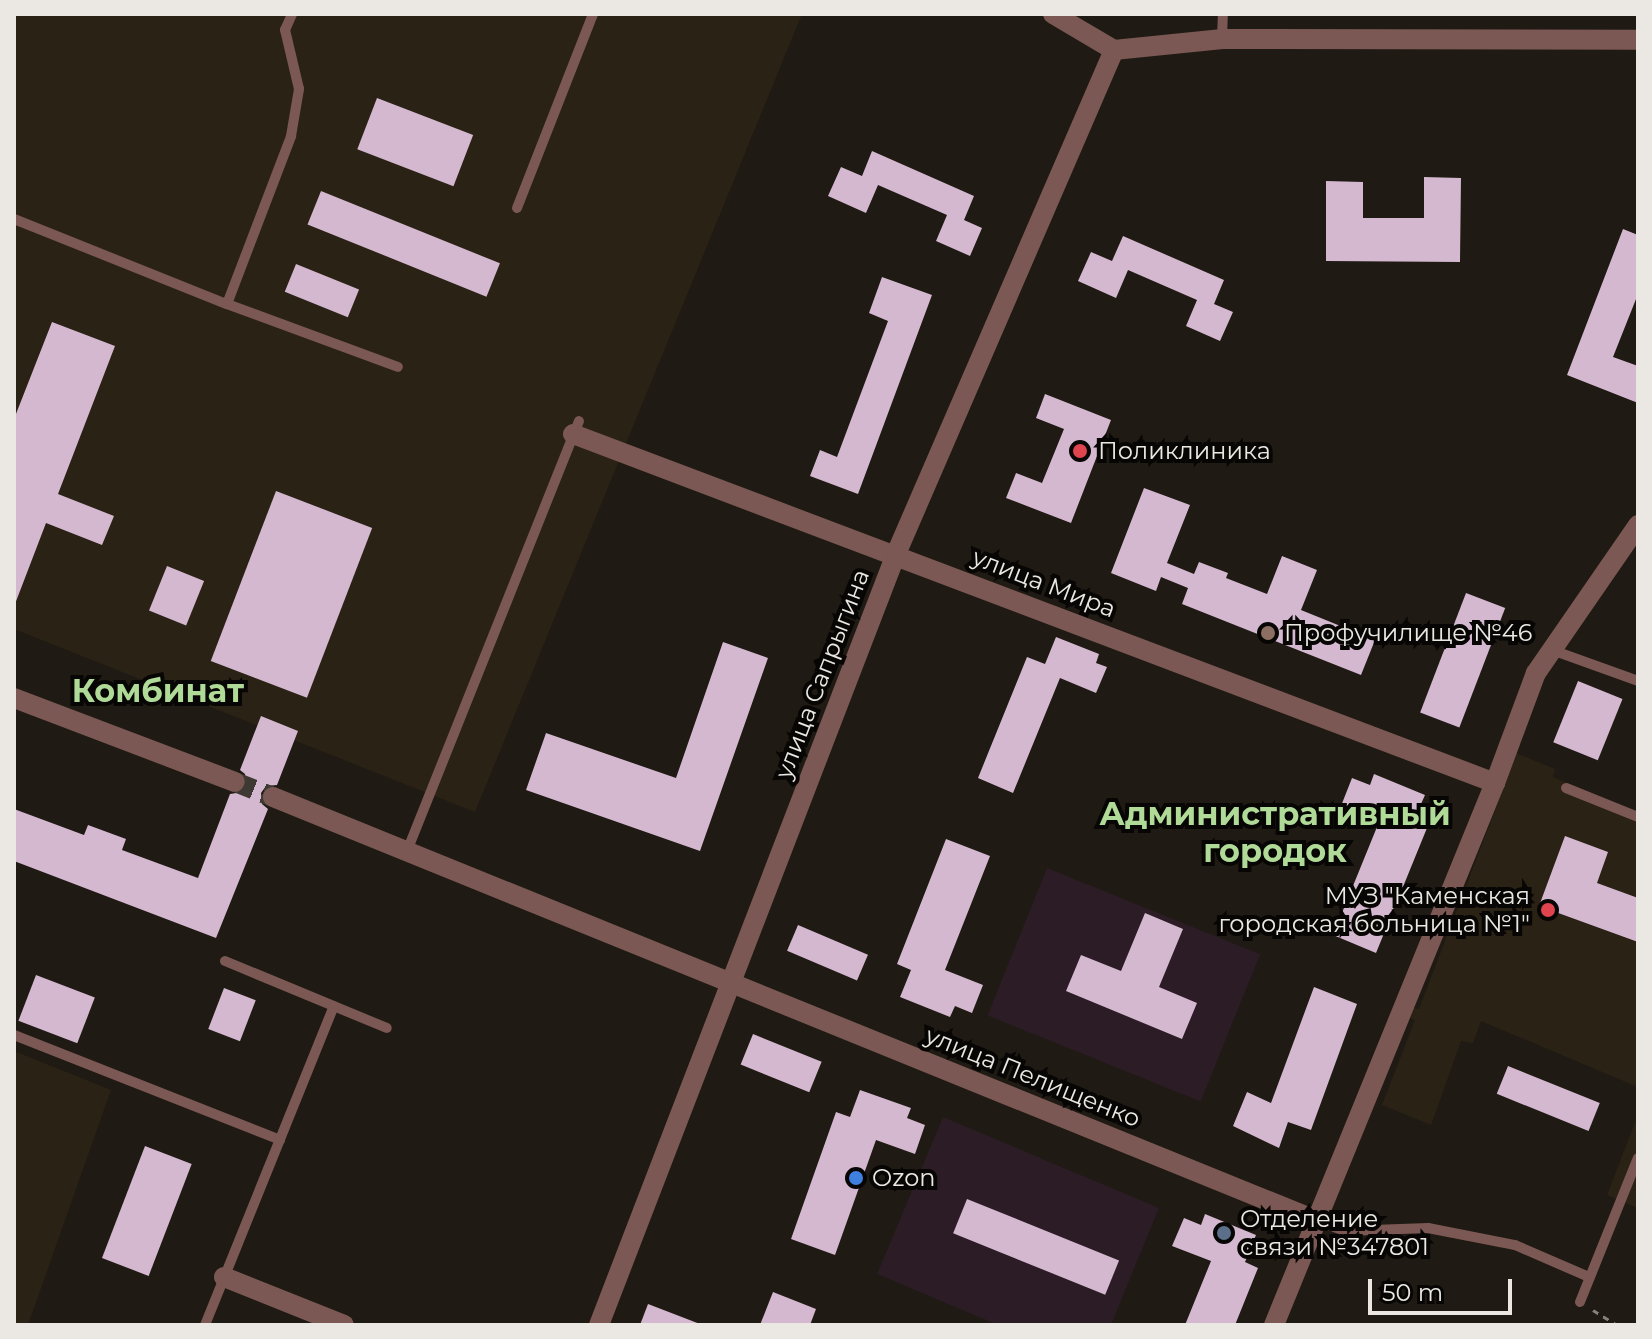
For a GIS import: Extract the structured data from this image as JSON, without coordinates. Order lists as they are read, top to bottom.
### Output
{
  "streets": {
    "street": ["улица Мира", "улица Сапрыгина", "улица Пелищенко"]
  },
  "crossings": [
    ["улица Мира", "улица Сапрыгина"],
    ["улица Сапрыгина", "улица Пелищенко"]
  ],
  "districts": ["Комбинат", "Административный городок"],
  "places": [
    "Поликлиника",
    "Профучилище №46",
    "МУЗ \"Каменская городская больница №1\"",
    "Ozon",
    "Отделение связи №347801"
  ],
  "scale_bar": "50 m"
}
